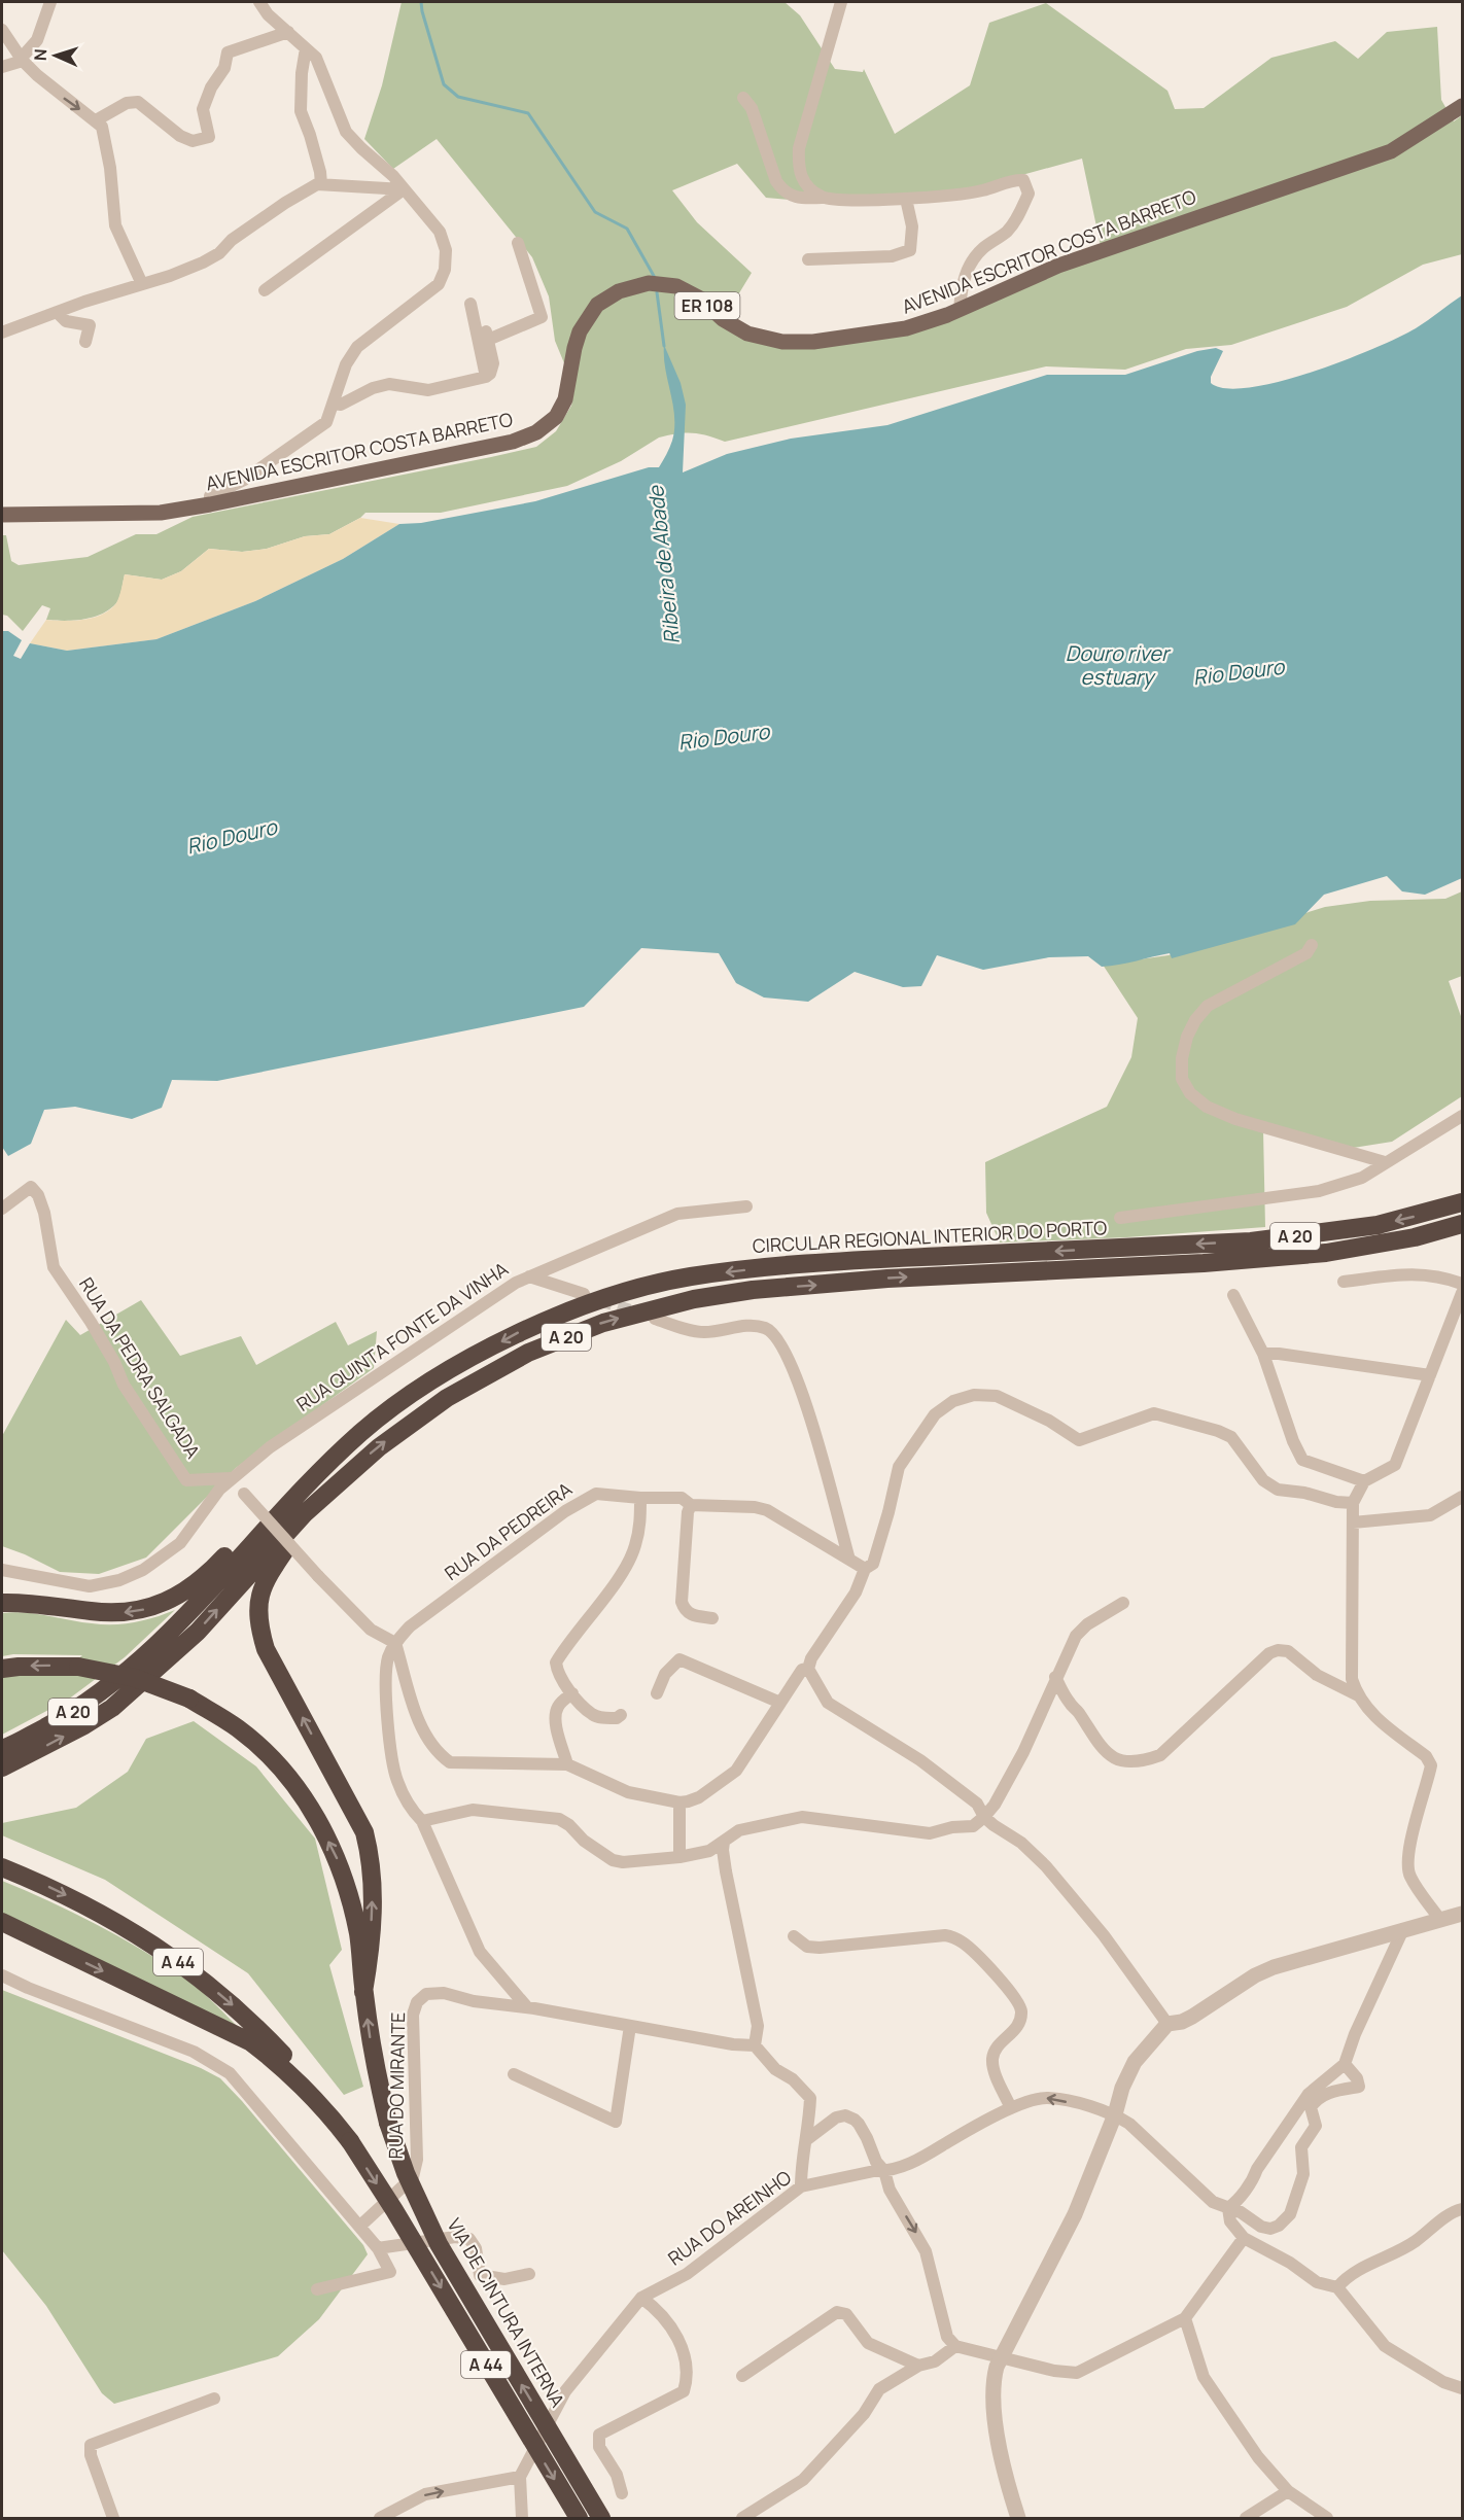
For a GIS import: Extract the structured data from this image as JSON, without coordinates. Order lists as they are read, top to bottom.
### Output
{
  "streets": {
    "highway": [
      "A 20",
      "CIRCULAR REGIONAL INTERIOR DO PORTO",
      "A 44",
      "VIA DE CINTURA INTERNA"
    ],
    "main road": ["AVENIDA ESCRITOR COSTA BARRETO", "ER 108"],
    "street": [
      "RUA QUINTA FONTE DA VINHA",
      "RUA DA PEDRA SALGADA",
      "RUA DA PEDREIRA",
      "RUA DO MIRANTE",
      "RUA DO AREINHO"
    ]
  },
  "crossings": [
    ["RUA QUINTA FONTE DA VINHA", "RUA DA PEDRA SALGADA"],
    ["A 44", "VIA DE CINTURA INTERNA"]
  ],
  "water": ["Ribeira de Abade", "Douro river estuary", "Rio Douro"],
  "north": "left"
}
